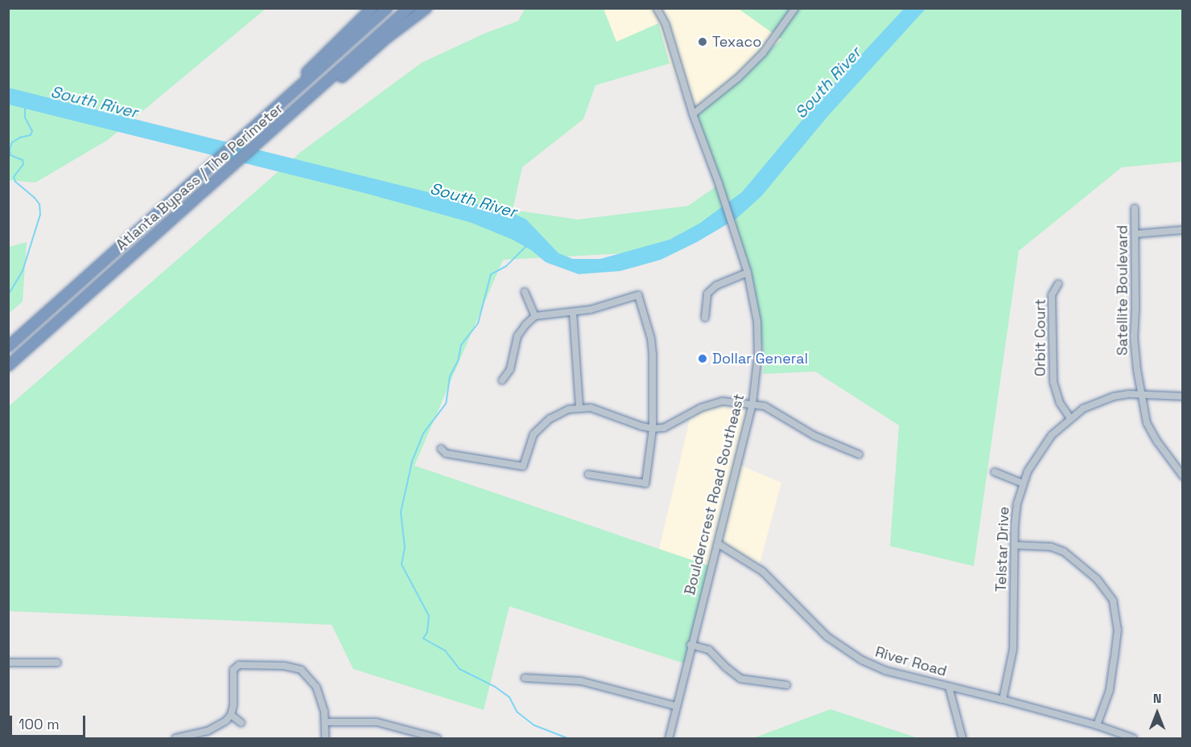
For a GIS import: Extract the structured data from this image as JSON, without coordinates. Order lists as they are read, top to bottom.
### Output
{
  "streets": {
    "highway": ["Atlanta Bypass / The Perimeter"],
    "street": [
      "Satellite Boulevard",
      "Orbit Court",
      "Bouldercrest Road Southeast",
      "Telstar Drive",
      "River Road"
    ]
  },
  "crossings": [
    ["Satellite Boulevard", "Telstar Drive"],
    ["Orbit Court", "Telstar Drive"],
    ["Bouldercrest Road Southeast", "River Road"],
    ["Telstar Drive", "River Road"]
  ],
  "water": ["South River"],
  "places": ["Texaco", "Dollar General"],
  "scale_bar": "100 m",
  "north": "top"
}
